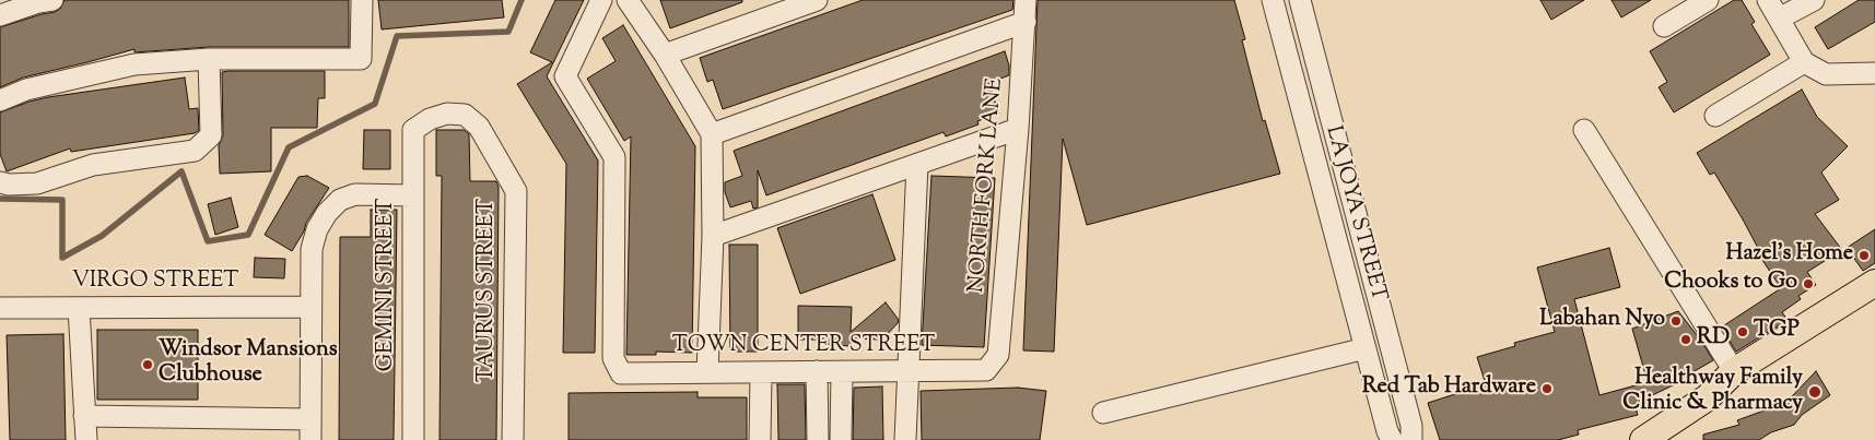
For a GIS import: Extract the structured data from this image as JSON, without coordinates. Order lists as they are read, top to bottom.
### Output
{
  "streets": {
    "street": [
      "NORTH FORK LANE",
      "LA JOYA STREET",
      "VIRGO STREET",
      "GEMINI STREET",
      "TAURUS STREET",
      "TOWN CENTER STREET"
    ]
  },
  "crossings": [
    ["NORTH FORK LANE", "TOWN CENTER STREET"],
    ["GEMINI STREET", "TAURUS STREET"]
  ],
  "places": [
    "Hazel's Home",
    "Chooks to Go",
    "Labahan Nyo",
    "TGP",
    "RD",
    "Windsor Mansions Clubhouse",
    "Red Tab Hardware",
    "Healthway Family Clinic & Pharmacy"
  ]
}
